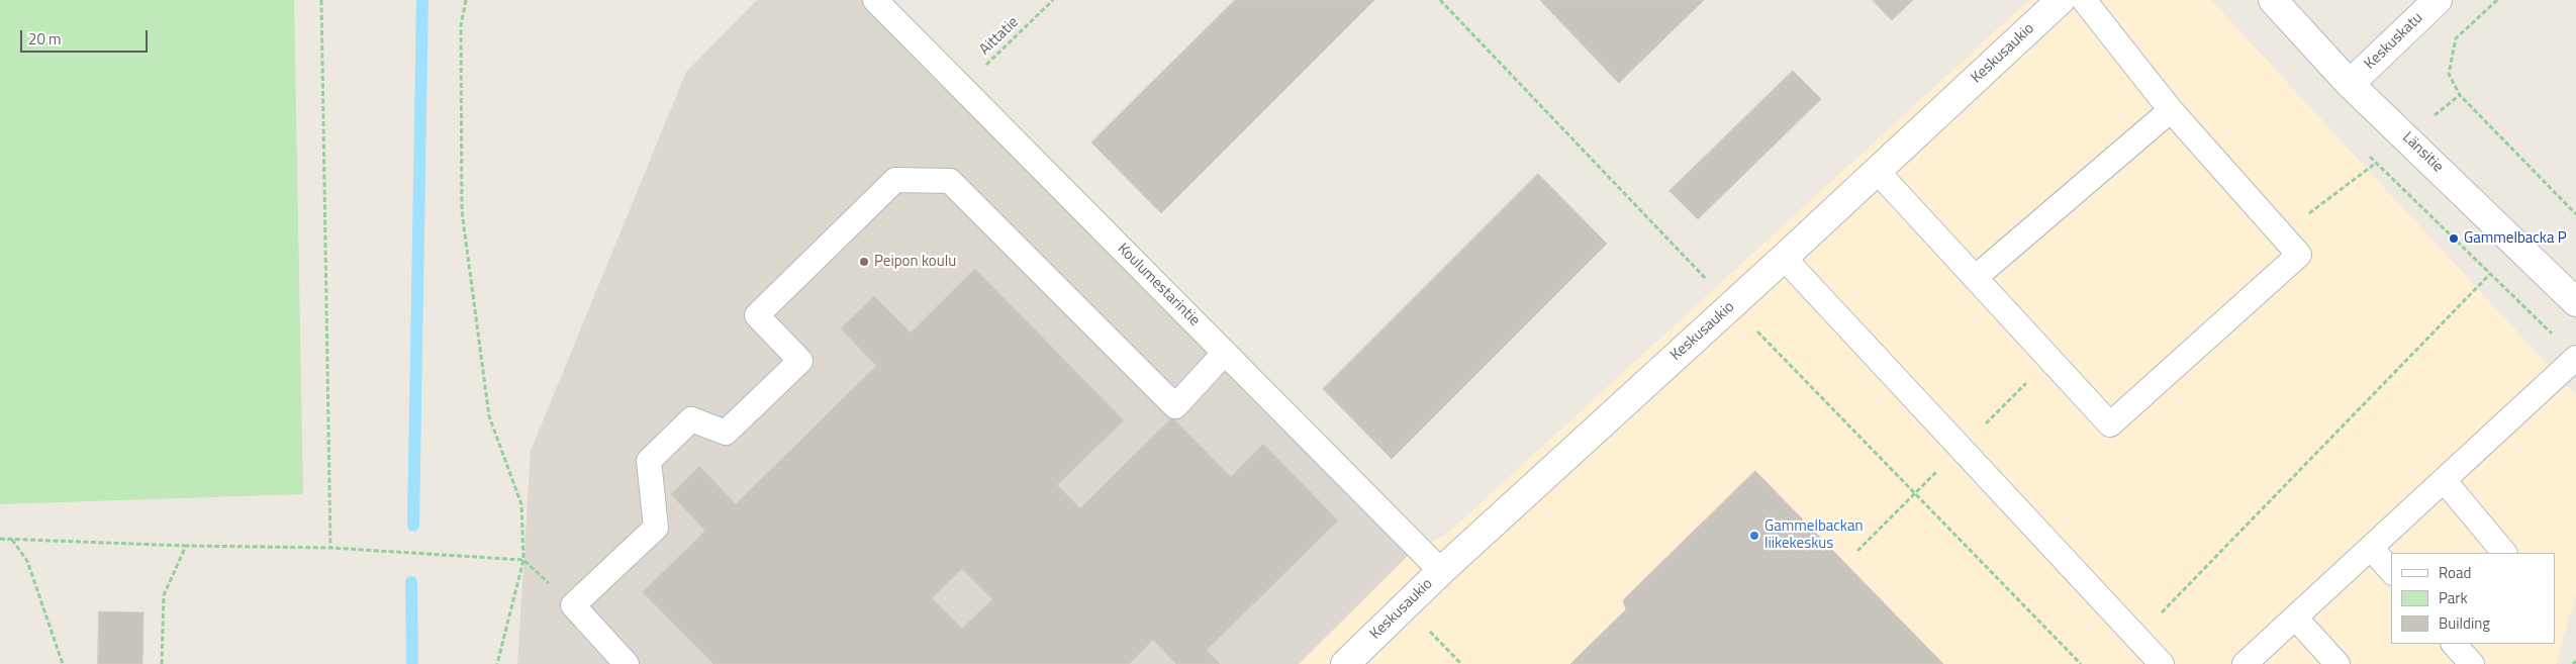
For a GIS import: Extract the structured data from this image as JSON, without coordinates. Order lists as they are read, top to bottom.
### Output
{
  "streets": {
    "street": ["Keskuskatu", "Keskusaukio", "Länsitie"],
    "lane": ["Koulumestarintie"],
    "path": ["Aittatie"]
  },
  "crossings": [
    ["Aittatie", "Koulumestarintie"],
    ["Keskuskatu", "Länsitie"],
    ["Keskusaukio", "Koulumestarintie"]
  ],
  "places": ["Gammelbacka P", "Peipon koulu", "Gammelbackan liikekeskus"],
  "legend": ["Road", "Park", "Building"],
  "scale_bar": "20 m"
}
